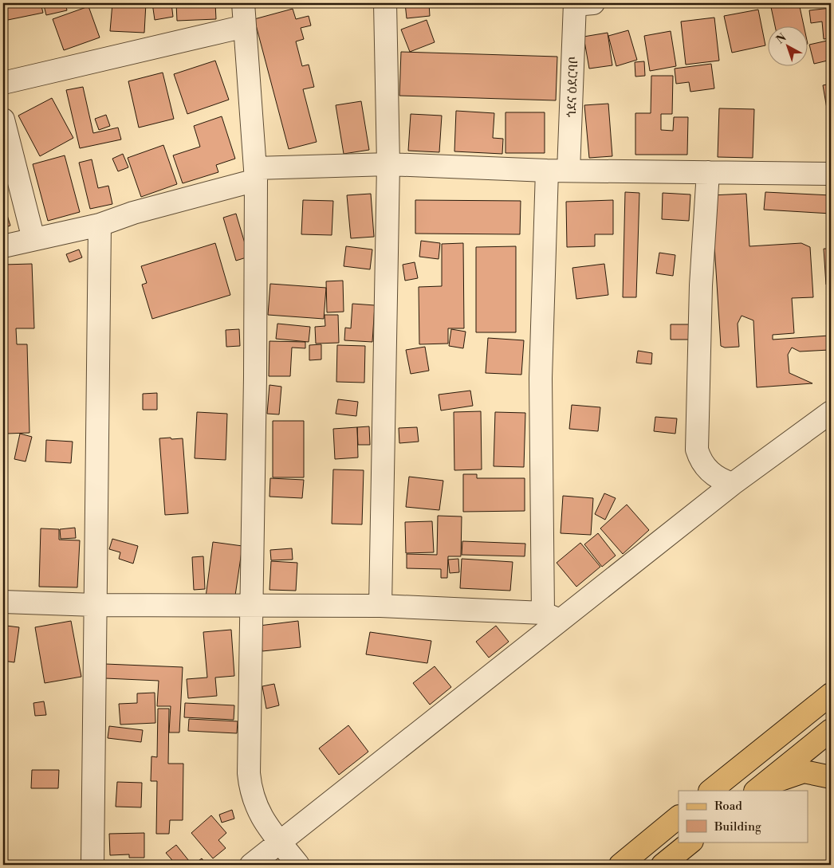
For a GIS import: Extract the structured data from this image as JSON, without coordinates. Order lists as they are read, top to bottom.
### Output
{
  "streets": {
    "street": ["ጎደና ዕደርባቦ"]
  },
  "legend": ["Road", "Building"],
  "north": "top left"
}
